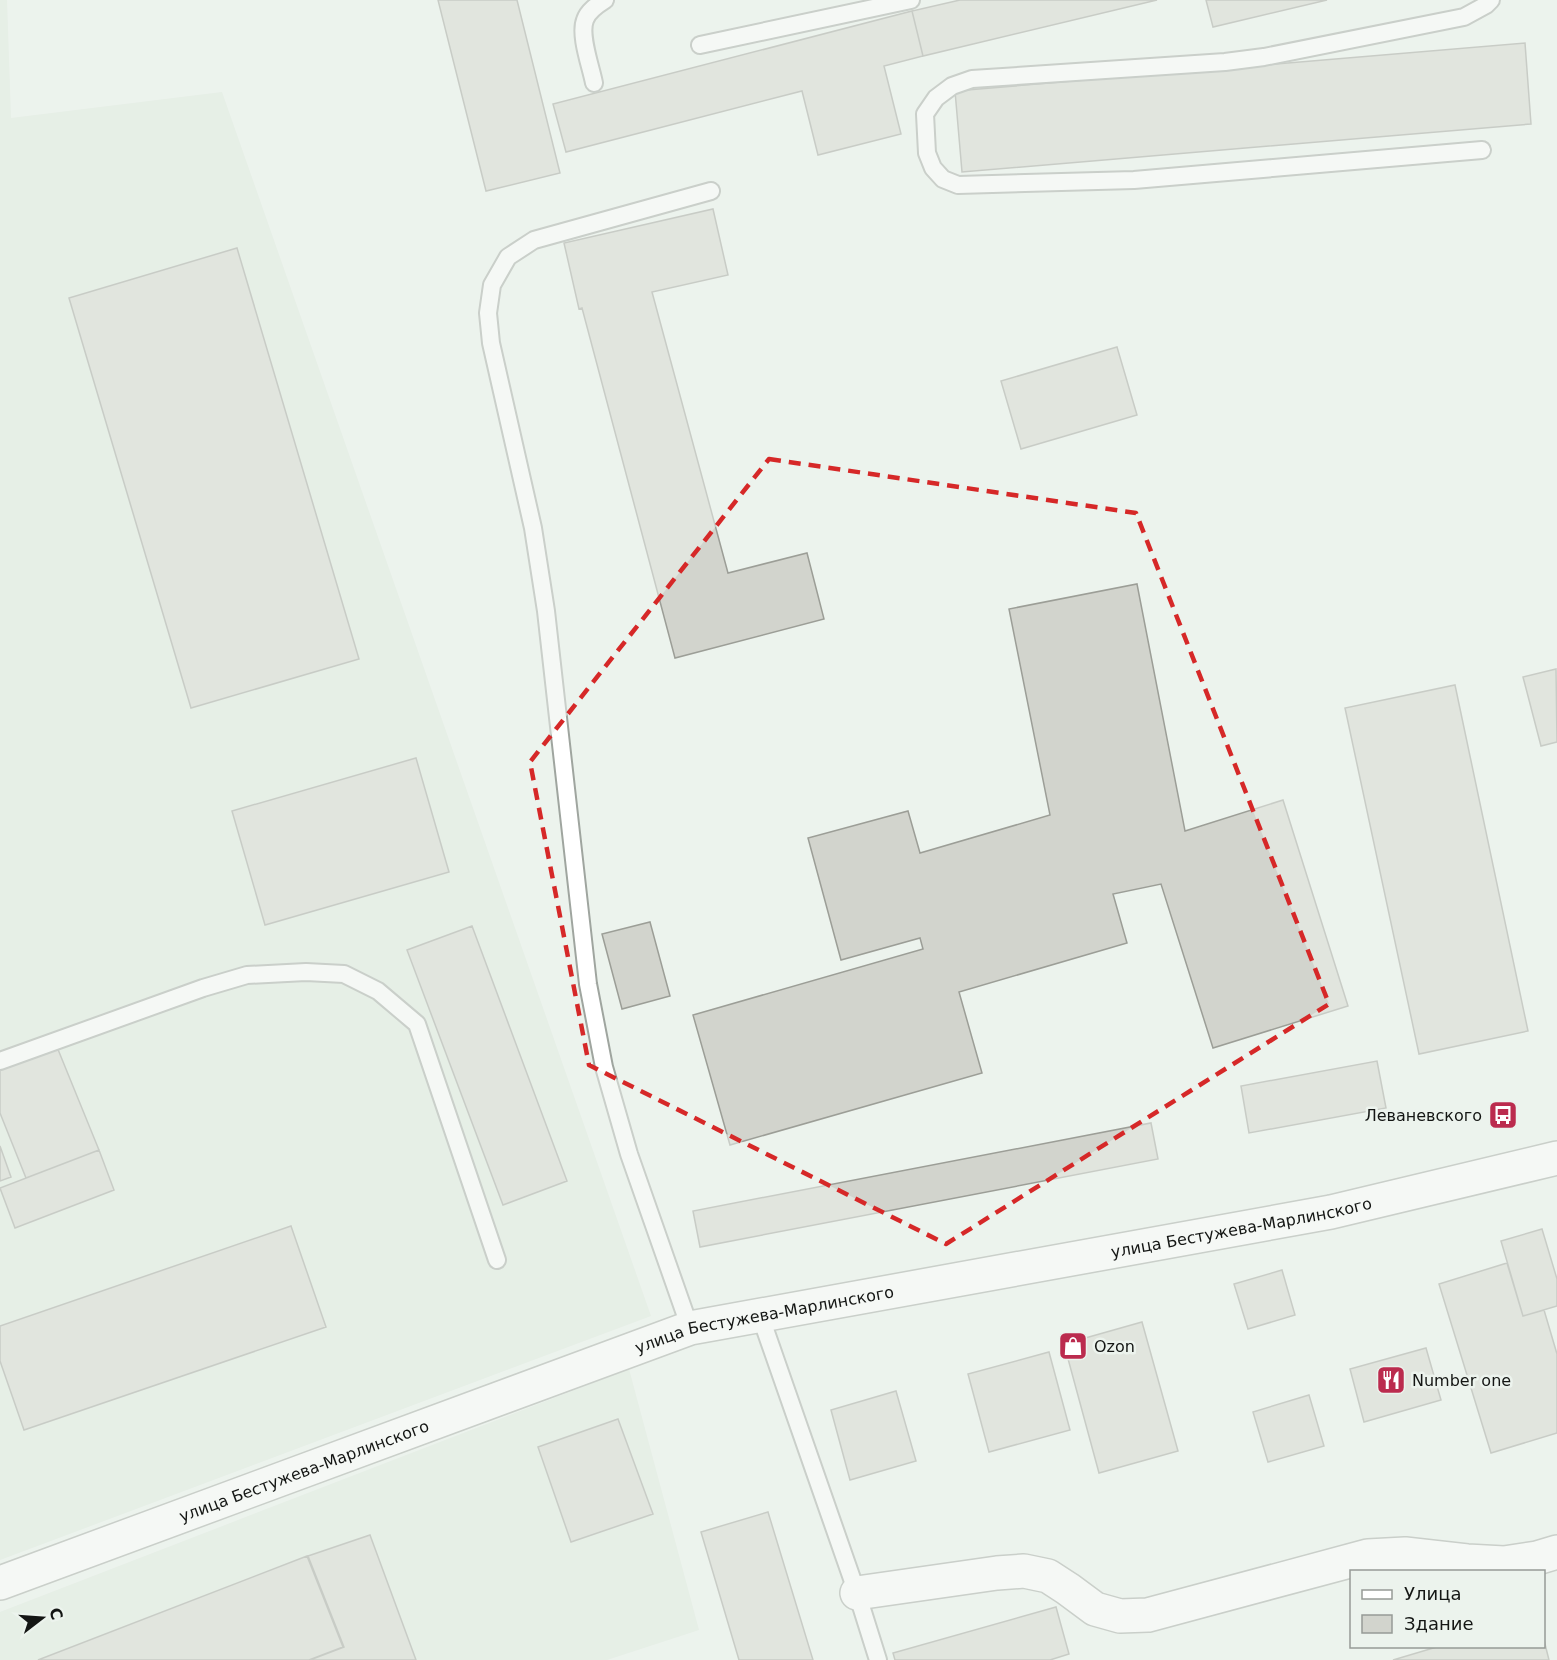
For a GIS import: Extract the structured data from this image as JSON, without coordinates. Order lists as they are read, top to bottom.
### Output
{
  "streets": {
    "street": ["улица Бестужева-Марлинского"]
  },
  "places": {
    "bus stop": ["Леваневского"],
    "shop": ["Ozon"],
    "restaurant": ["Number one"]
  },
  "legend": ["Улица", "Здание"],
  "north": "right"
}
